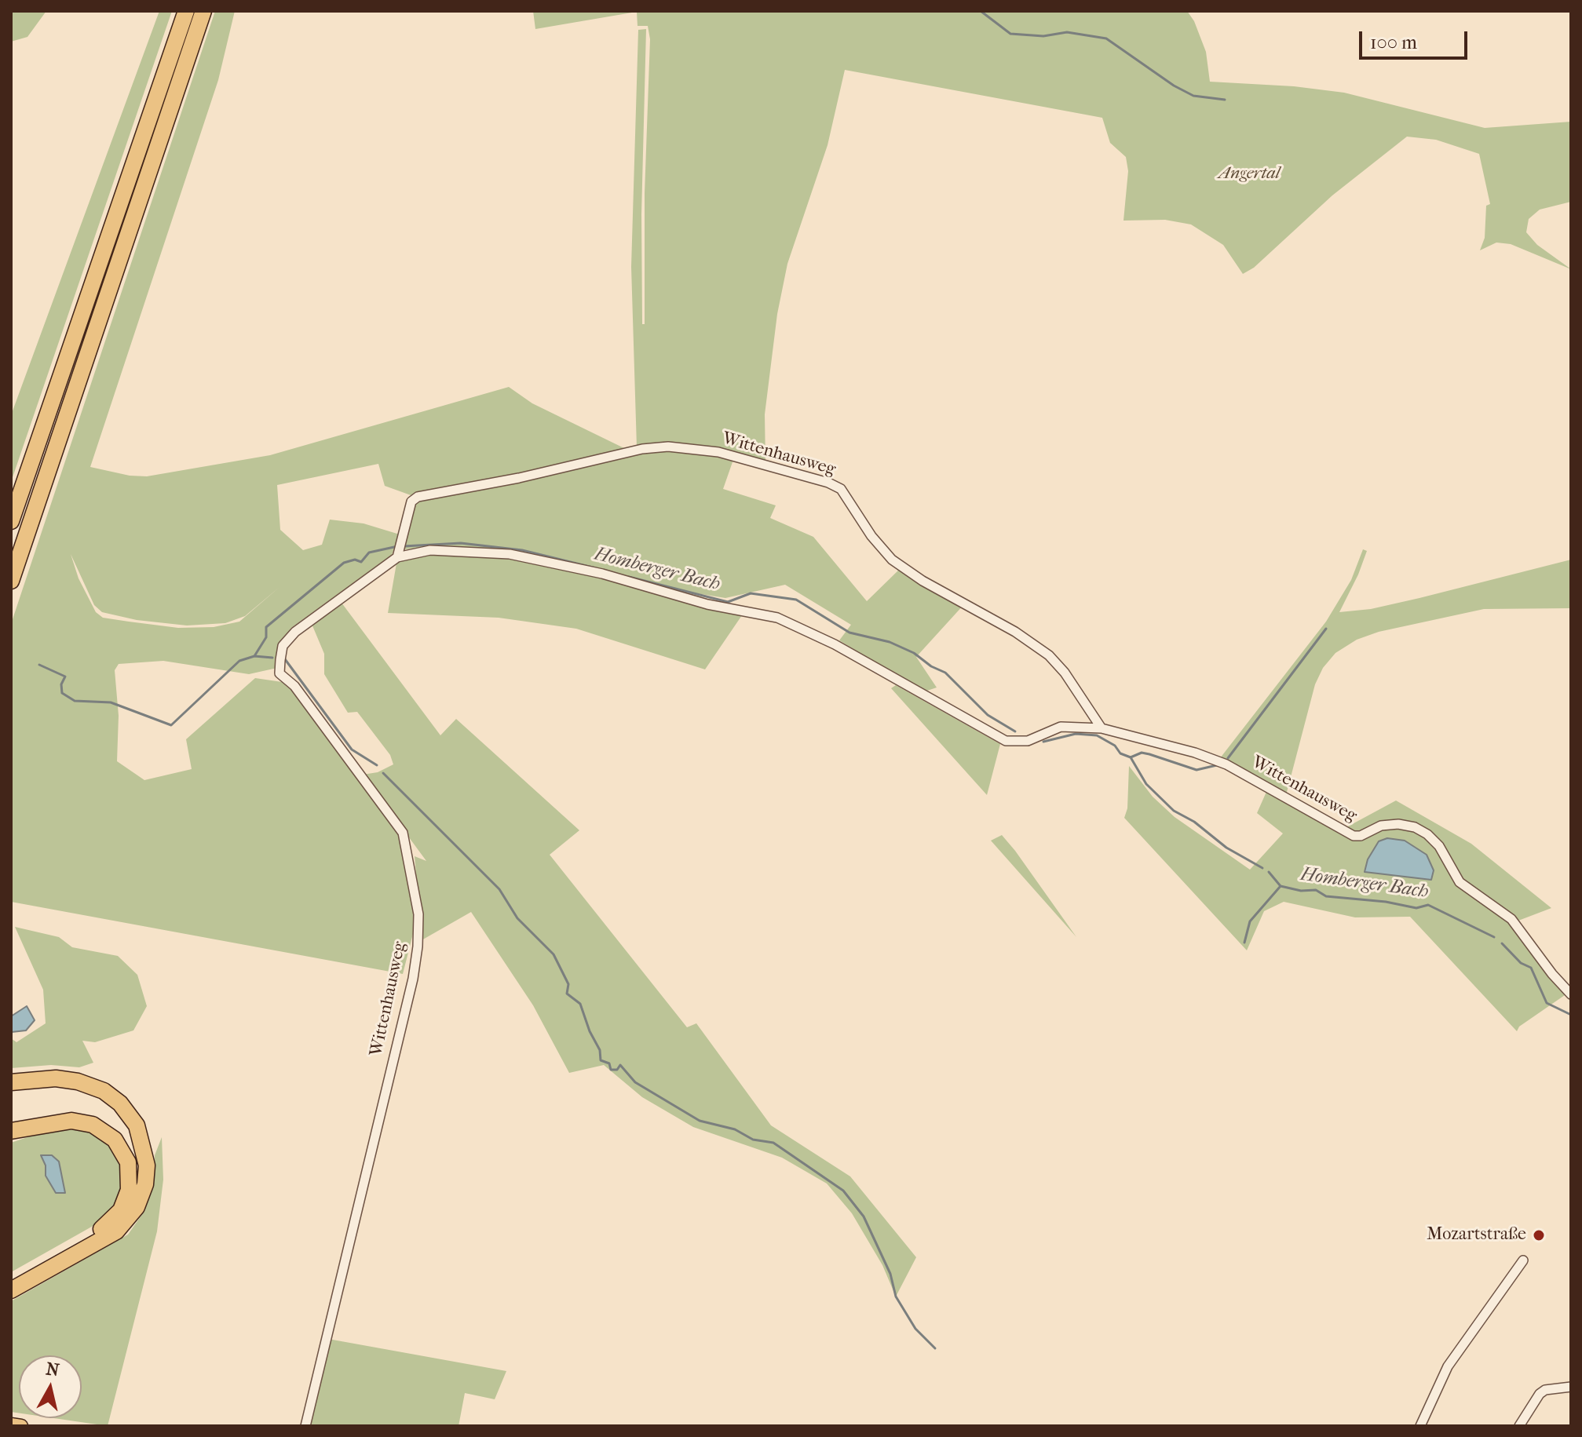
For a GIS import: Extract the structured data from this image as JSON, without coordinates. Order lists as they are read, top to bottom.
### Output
{
  "streets": {
    "street": ["Wittenhausweg"]
  },
  "water": ["Homberger Bach"],
  "parks": ["Angertal"],
  "places": ["Mozartstraße"],
  "scale_bar": "100 m",
  "north": "top"
}
